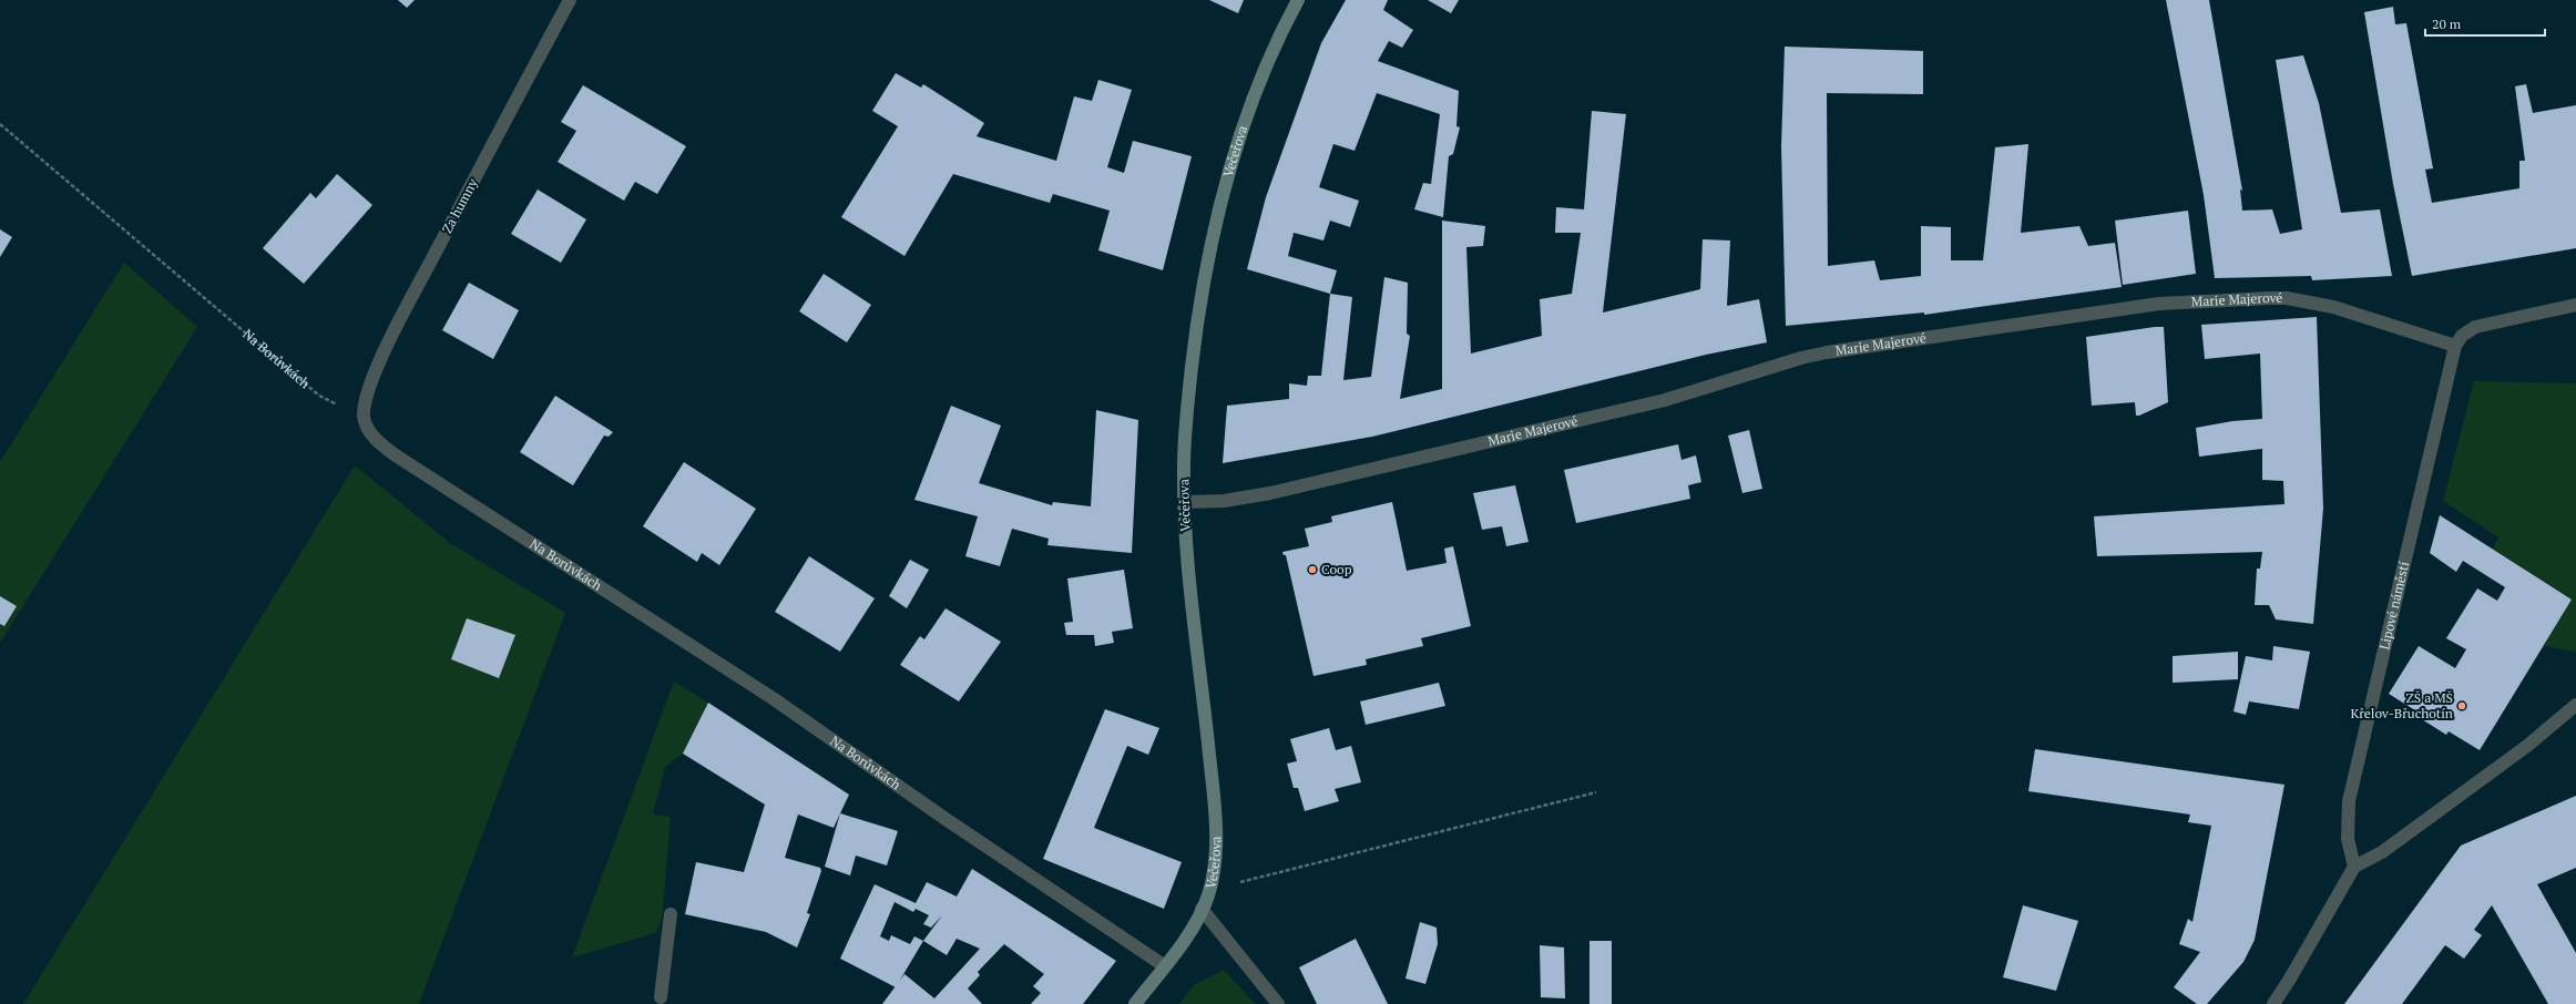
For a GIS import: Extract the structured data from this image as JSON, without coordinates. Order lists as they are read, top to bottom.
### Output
{
  "streets": {
    "street": [
      "Večeřova",
      "Za humny",
      "Marie Majerové",
      "Na Borůvkách",
      "Lipové náměstí"
    ]
  },
  "crossings": [
    ["Večeřova", "Marie Majerové"],
    ["Večeřova", "Na Borůvkách"],
    ["Za humny", "Na Borůvkách"],
    ["Marie Majerové", "Lipové náměstí"]
  ],
  "places": ["Coop", "ZŠ a MŠ Křelov-Břuchotín"],
  "scale_bar": "20 m"
}
